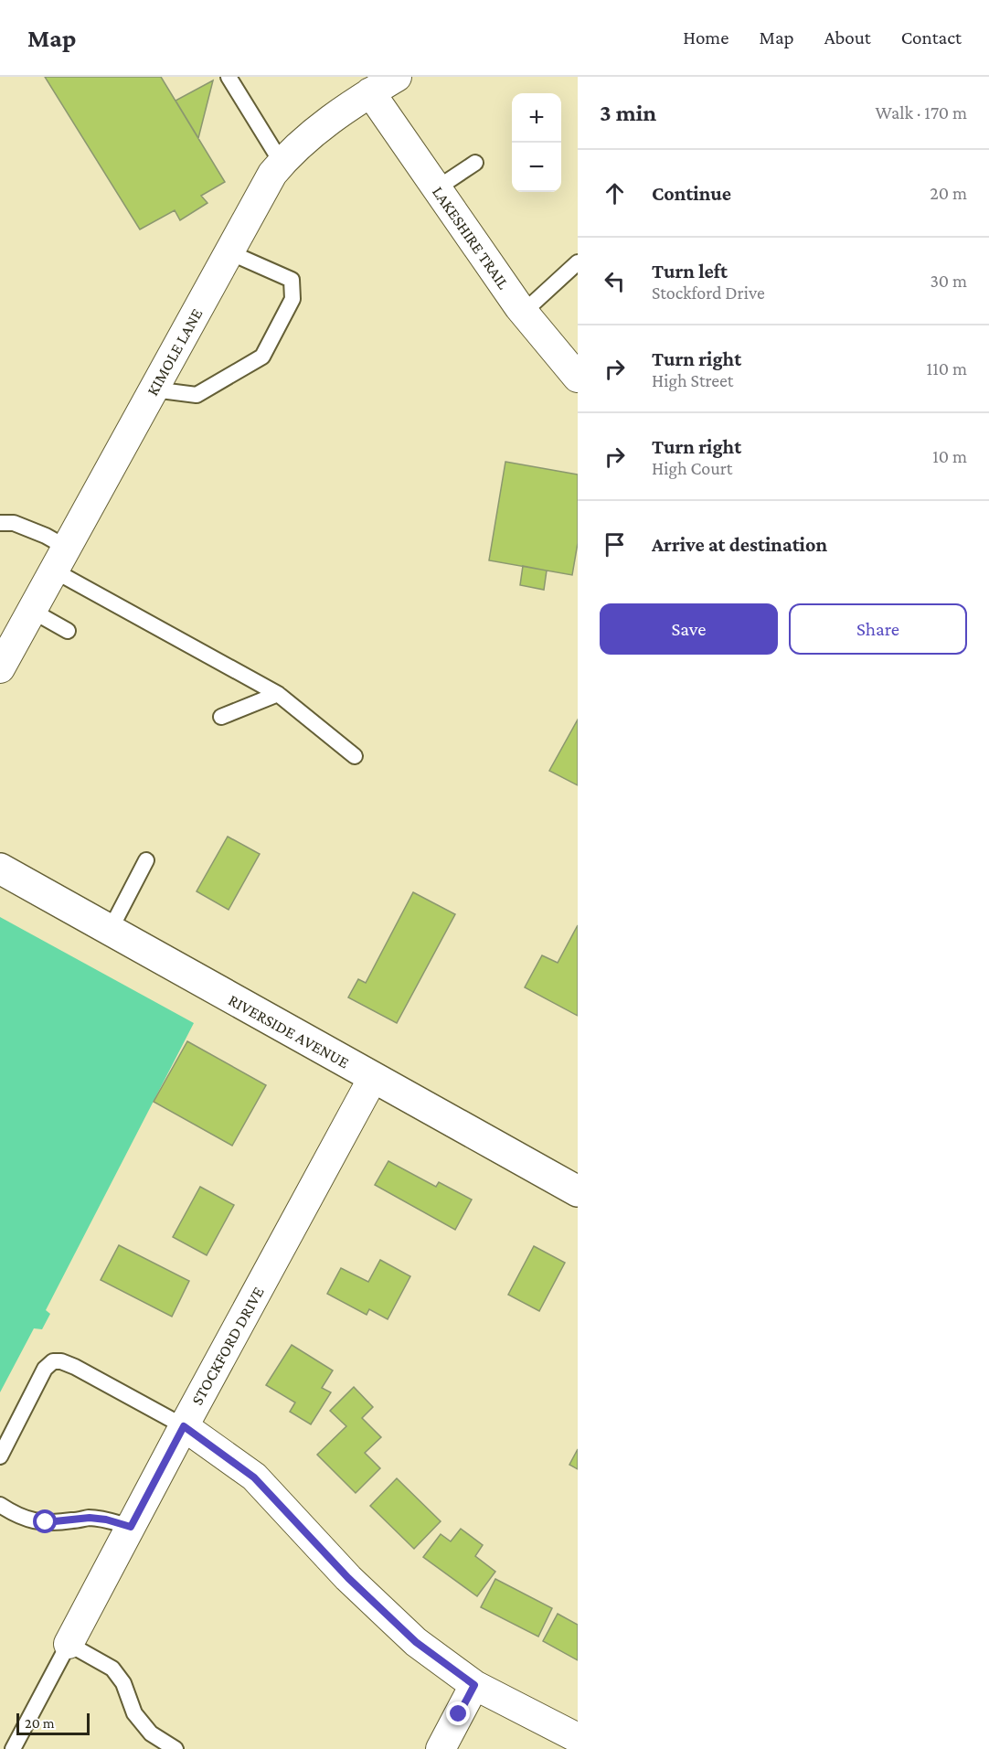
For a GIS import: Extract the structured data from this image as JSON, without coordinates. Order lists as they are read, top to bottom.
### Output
{
  "streets": {
    "street": [
      "LAKESHIRE TRAIL",
      "KIMOLE LANE",
      "RIVERSIDE AVENUE",
      "STOCKFORD DRIVE"
    ]
  },
  "crossings": [
    ["LAKESHIRE TRAIL", "KIMOLE LANE"],
    ["RIVERSIDE AVENUE", "STOCKFORD DRIVE"]
  ],
  "scale_bar": "20 m",
  "page": {
    "header": "Map",
    "nav": [
      "Home",
      "Map",
      "About",
      "Contact"
    ],
    "heading": ["3 min", "Walk · 170 m"],
    "map_buttons": ["+", "−"],
    "list": [
      ["Continue", "20 m"],
      ["Turn left", "Stockford Drive", "30 m"],
      ["Turn right", "High Street", "110 m"],
      ["Turn right", "High Court", "10 m"],
      "Arrive at destination"
    ],
    "buttons": ["Save", "Share"],
    "scale": "20 m"
  }
}
